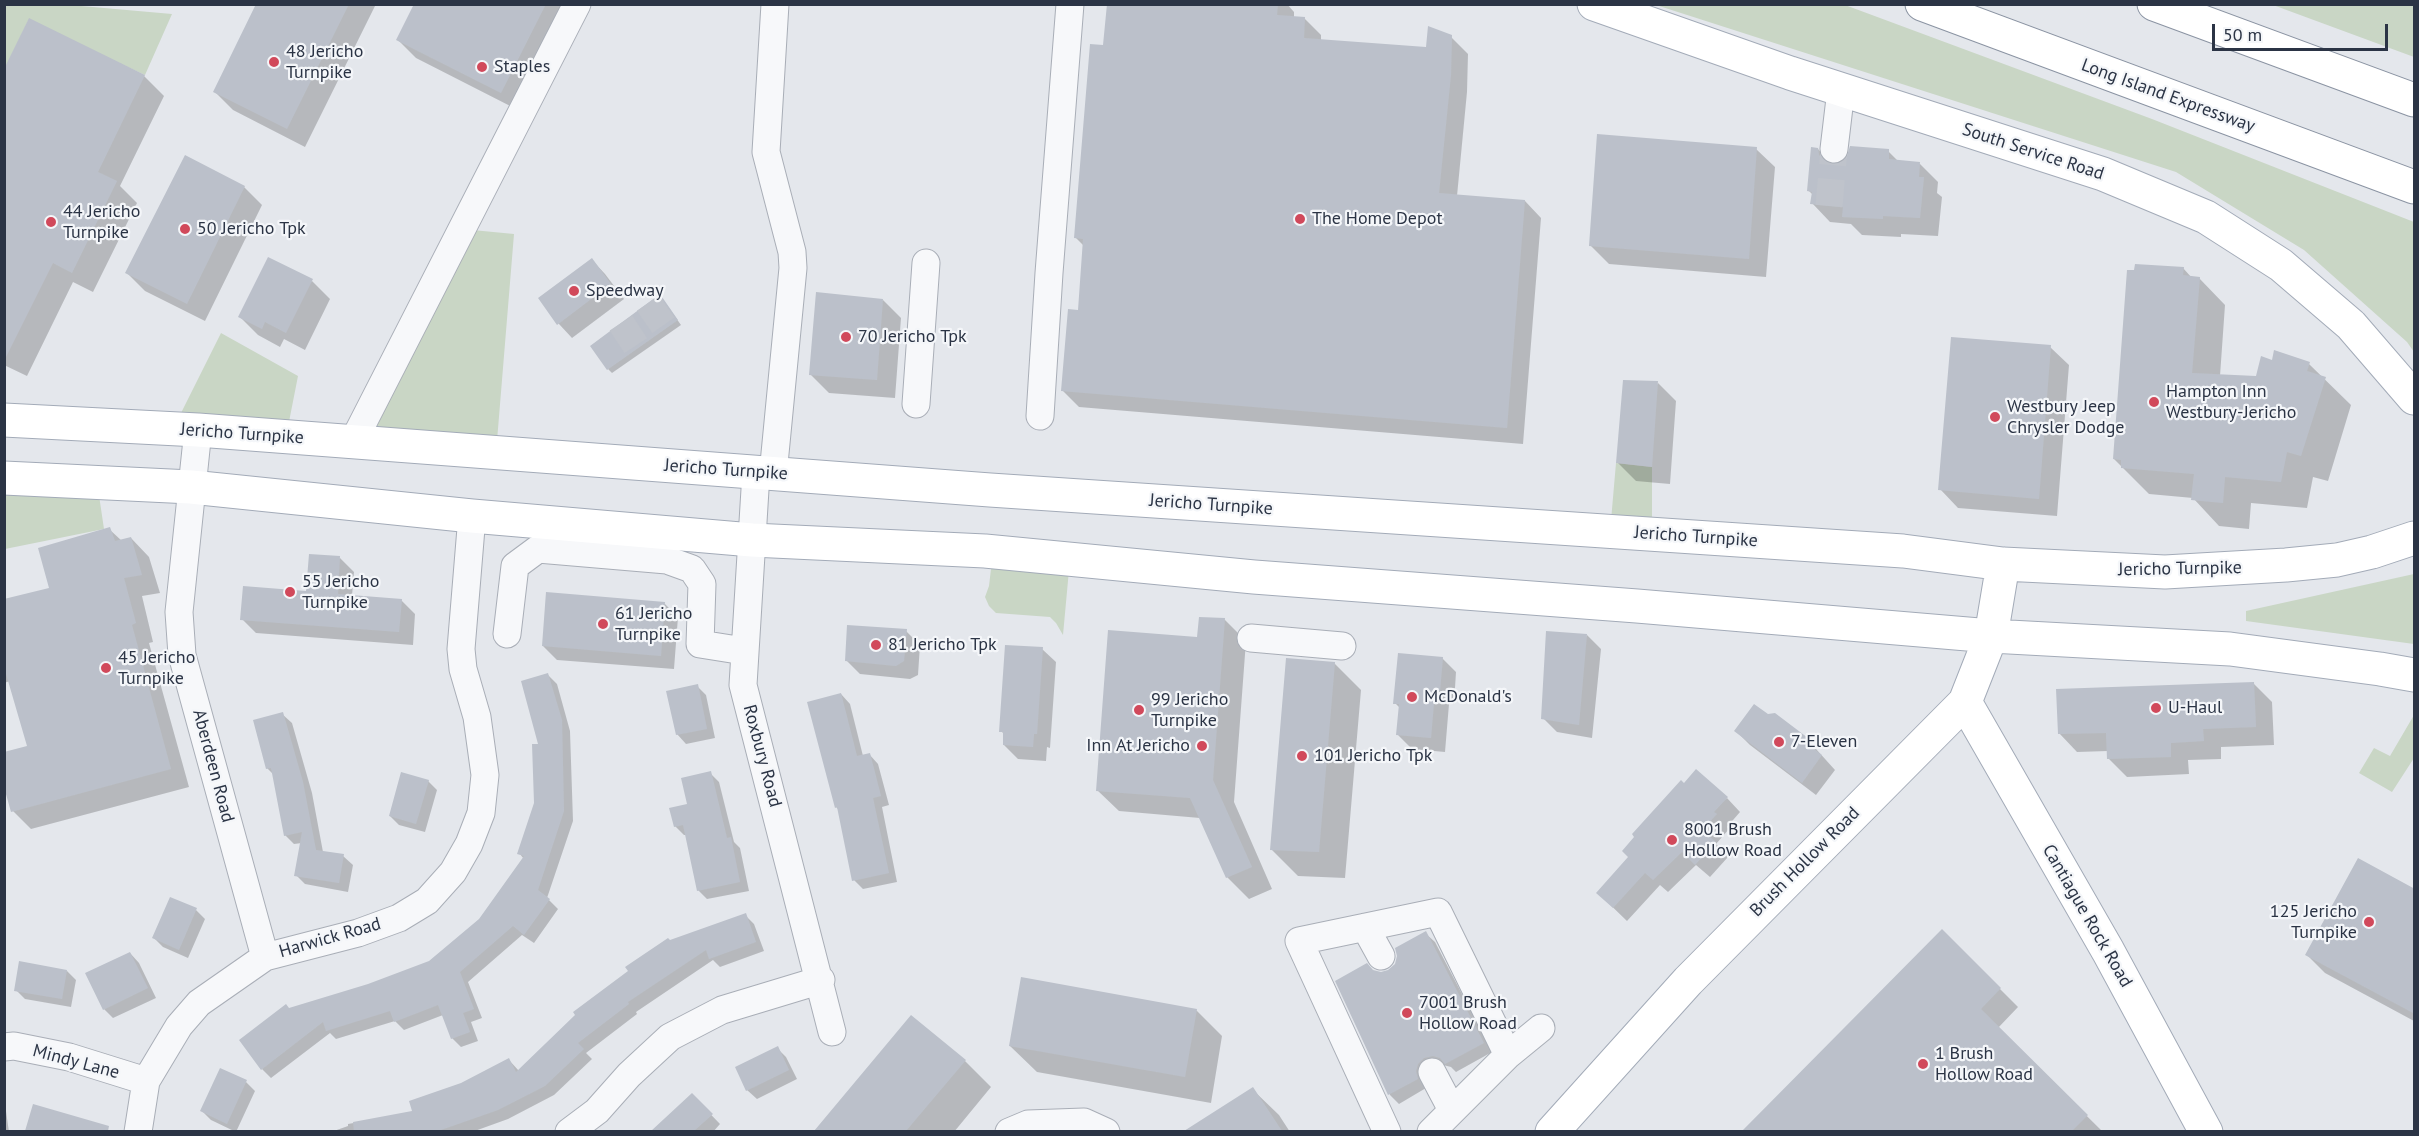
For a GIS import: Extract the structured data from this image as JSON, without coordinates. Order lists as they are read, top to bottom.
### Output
{
  "streets": {
    "main road": [
      "Long Island Expressway",
      "South Service Road",
      "Jericho Turnpike",
      "Brush Hollow Road",
      "Cantiague Rock Road"
    ],
    "street": [
      "Roxbury Road",
      "Aberdeen Road",
      "Harwick Road",
      "Mindy Lane"
    ]
  },
  "crossings": [
    ["Jericho Turnpike", "Roxbury Road"],
    ["Jericho Turnpike", "Aberdeen Road"],
    ["Jericho Turnpike", "Brush Hollow Road"],
    ["Aberdeen Road", "Harwick Road"],
    ["Brush Hollow Road", "Cantiague Rock Road"],
    ["Harwick Road", "Mindy Lane"]
  ],
  "places": [
    "48 Jericho Turnpike",
    "Staples",
    "The Home Depot",
    "44 Jericho Turnpike",
    "50 Jericho Tpk",
    "Speedway",
    "70 Jericho Tpk",
    "Hampton Inn Westbury-Jericho",
    "Westbury Jeep Chrysler Dodge",
    "55 Jericho Turnpike",
    "61 Jericho Turnpike",
    "81 Jericho Tpk",
    "45 Jericho Turnpike",
    "McDonald's",
    "U-Haul",
    "99 Jericho Turnpike",
    "7-Eleven",
    "Inn At Jericho",
    "101 Jericho Tpk",
    "8001 Brush Hollow Road",
    "125 Jericho Turnpike",
    "7001 Brush Hollow Road",
    "1 Brush Hollow Road"
  ],
  "scale_bar": "50 m"
}
